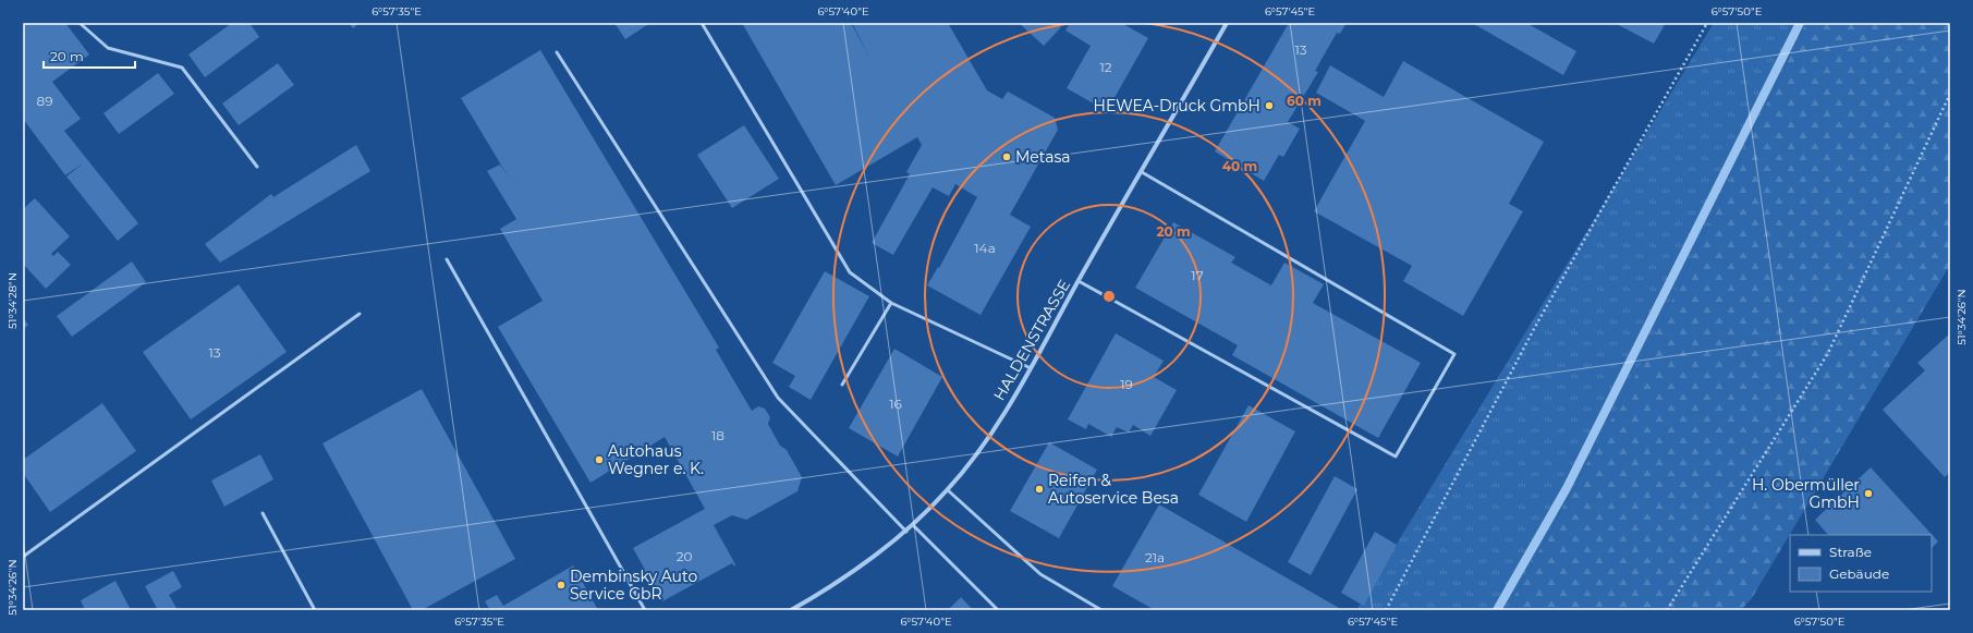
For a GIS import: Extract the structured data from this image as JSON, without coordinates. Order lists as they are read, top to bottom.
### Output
{
  "streets": {
    "street": ["HALDENSTRASSE"]
  },
  "places": [
    "HEWEA-Druck GmbH",
    "Metasa",
    "Autohaus Wegner e. K.",
    "Reifen & Autoservice Besa",
    "H. Obermüller GmbH",
    "Dembinsky Auto Service GbR"
  ],
  "house_numbers": [
    "13",
    "12",
    "89",
    "14a",
    "17",
    "13",
    "19",
    "16",
    "18",
    "20",
    "21a"
  ],
  "legend": ["Straße", "Gebäude"],
  "scale_bar": "20 m",
  "coordinates": [
    "6°57'35\"E",
    "6°57'40\"E",
    "6°57'45\"E",
    "6°57'50\"E",
    "51°34'28\"N",
    "51°34'26\"N"
  ],
  "rings": ["60 m", "40 m", "20 m"]
}
